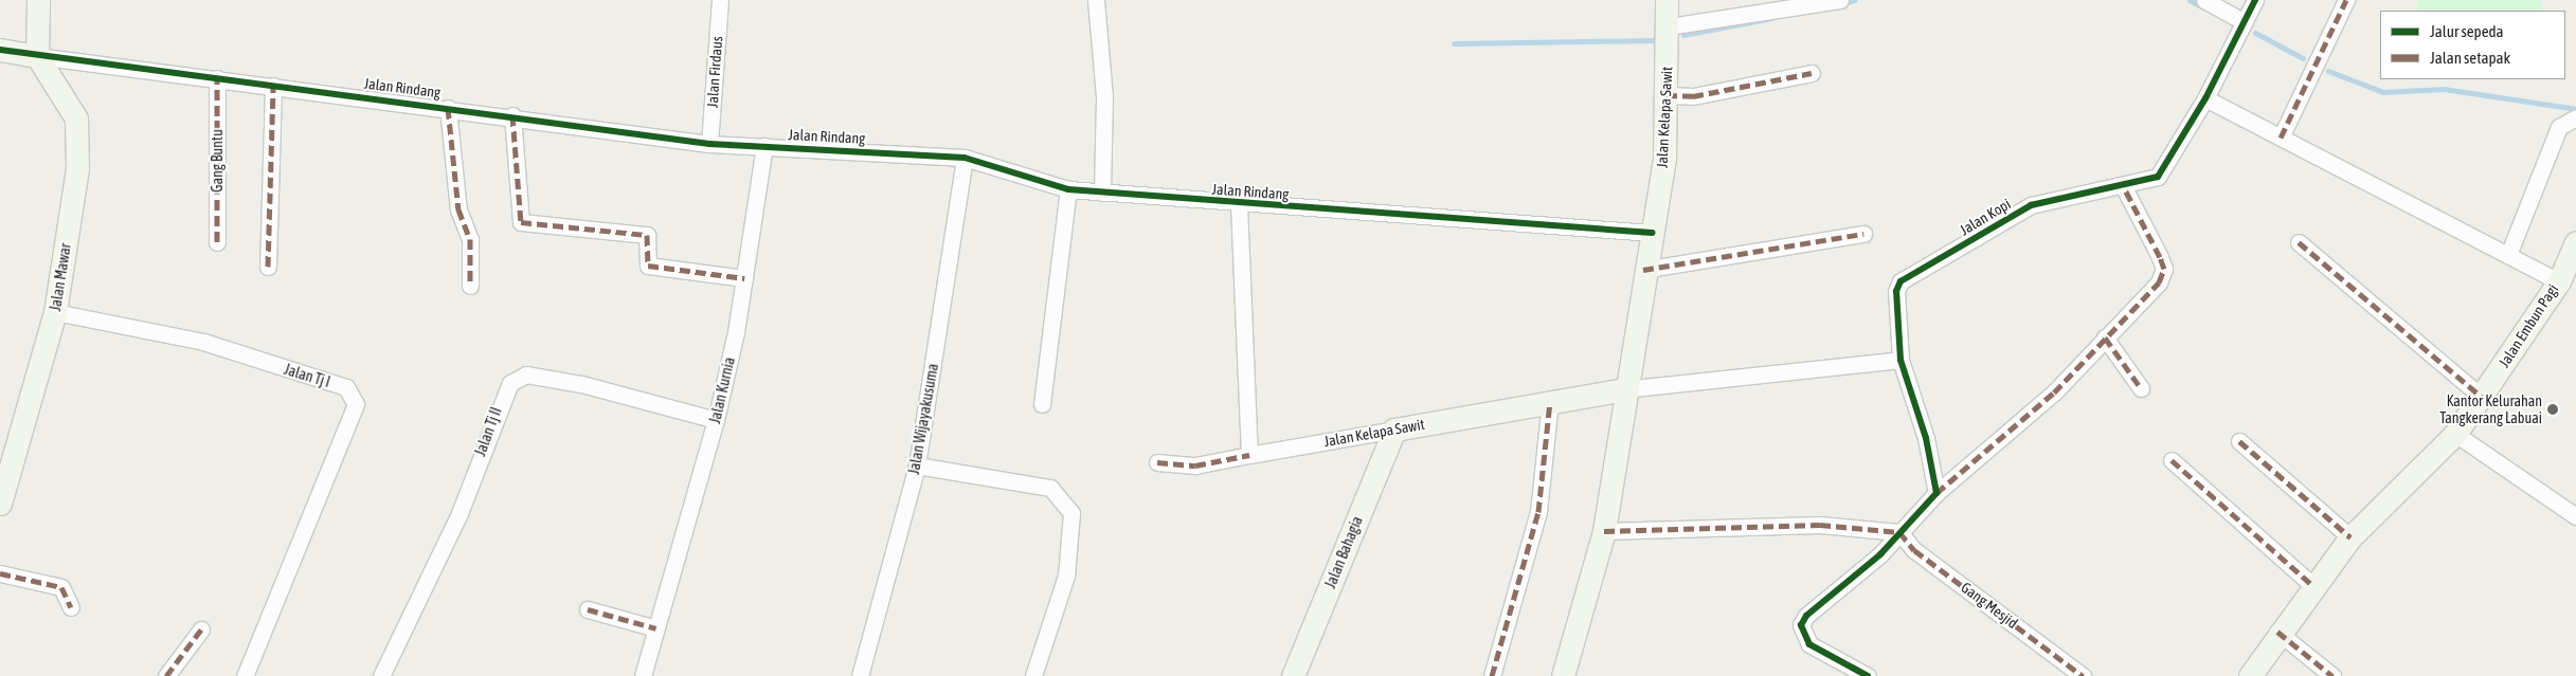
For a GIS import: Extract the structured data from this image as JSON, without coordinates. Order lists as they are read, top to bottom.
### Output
{
  "streets": {
    "street": [
      "Jalan Firdaus",
      "Jalan Rindang",
      "Jalan Kelapa Sawit",
      "Gang Buntu",
      "Jalan Kopi",
      "Jalan Mawar",
      "Jalan Embun Pagi",
      "Jalan Tj I",
      "Jalan Kurnia",
      "Jalan Wijayakusuma",
      "Jalan Tj II",
      "Jalan Bahagia",
      "Gang Mesjid"
    ]
  },
  "crossings": [
    ["Jalan Firdaus", "Jalan Rindang"],
    ["Jalan Rindang", "Jalan Kelapa Sawit"],
    ["Jalan Rindang", "Gang Buntu"],
    ["Jalan Rindang", "Jalan Mawar"],
    ["Jalan Rindang", "Jalan Kurnia"],
    ["Jalan Rindang", "Jalan Wijayakusuma"],
    ["Jalan Kelapa Sawit", "Jalan Bahagia"],
    ["Jalan Kopi", "Jalan Embun Pagi"],
    ["Jalan Mawar", "Jalan Tj I"],
    ["Jalan Kurnia", "Jalan Tj II"]
  ],
  "places": ["Kantor Kelurahan Tangkerang Labuai"],
  "legend": ["Jalur sepeda", "Jalan setapak"]
}
